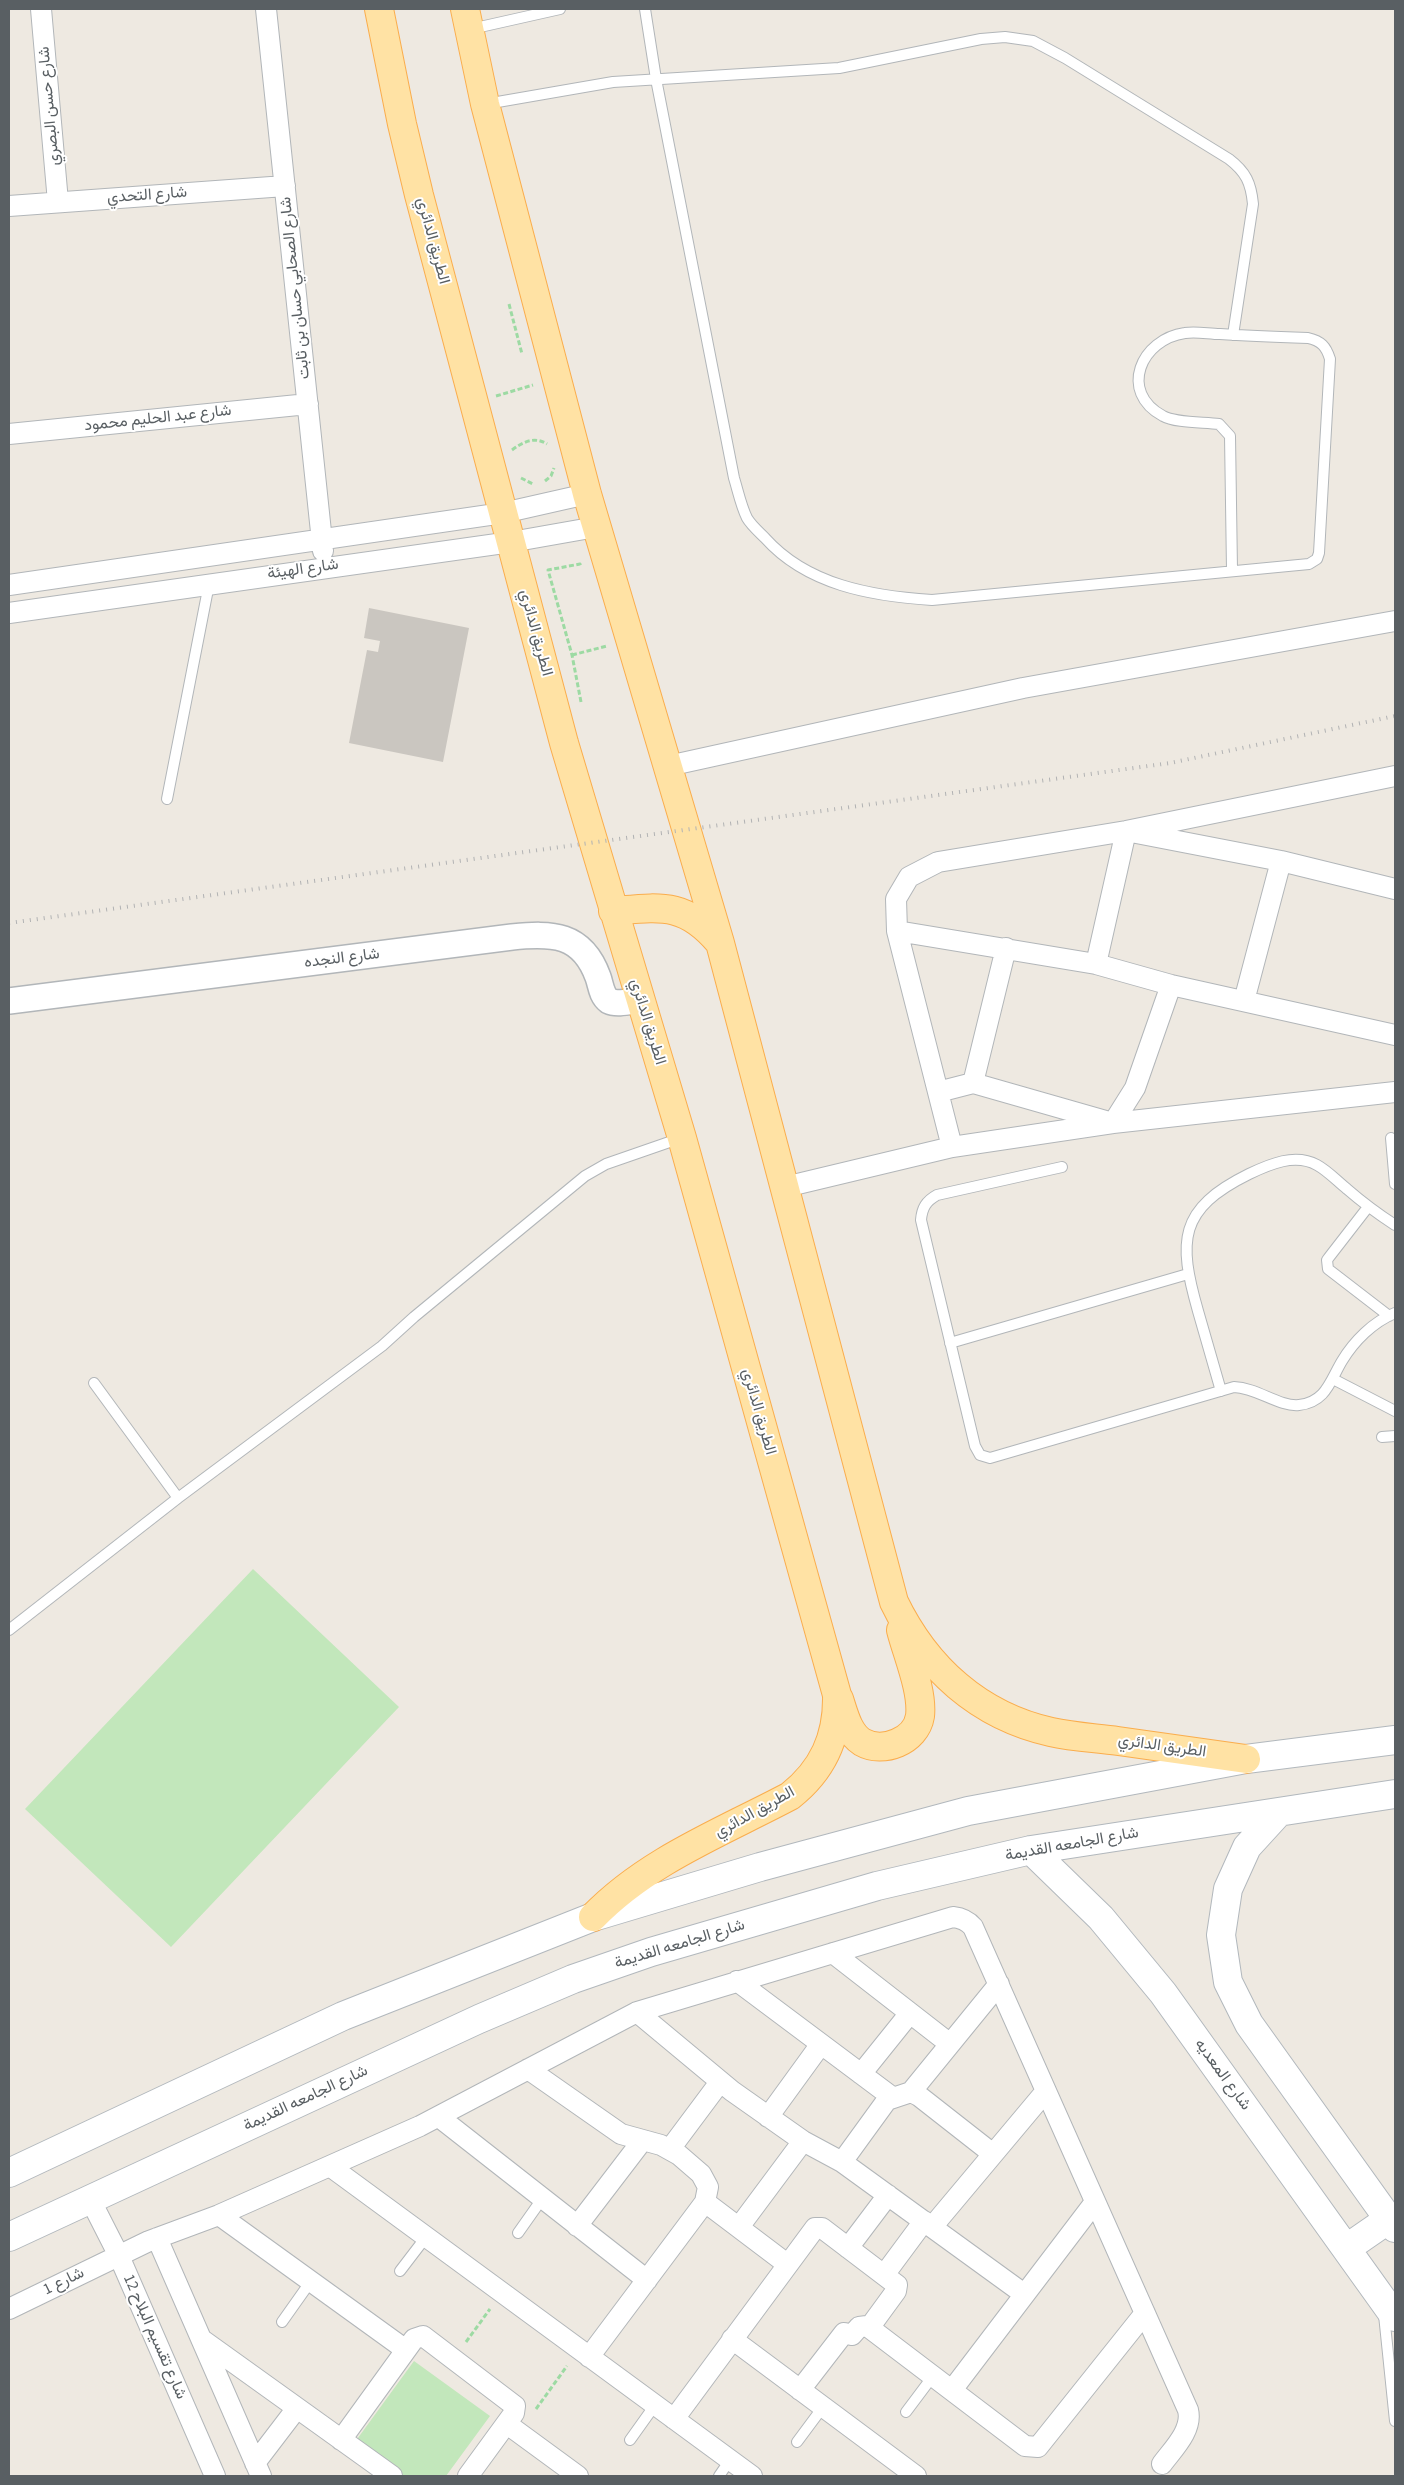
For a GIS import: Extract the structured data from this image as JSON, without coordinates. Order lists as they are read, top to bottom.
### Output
{
  "streets": {
    "main road": ["الطريق الدائري", "شارع الجامعه القديمة", "شارع المعديه"],
    "street": [
      "شارع حسن البصري",
      "شارع التحدي",
      "شارع الصحابي حسان بن ثابت",
      "شارع عبد الحليم محمود",
      "شارع الهيئة",
      "شارع النجده",
      "شارع 1",
      "شارع تقسيم البلاح 12"
    ]
  },
  "crossings": [
    ["شارع حسن البصري", "شارع التحدي"],
    ["شارع التحدي", "شارع الصحابي حسان بن ثابت"],
    ["الطريق الدائري", "شارع الهيئة"],
    ["الطريق الدائري", "شارع النجده"],
    ["شارع الصحابي حسان بن ثابت", "شارع عبد الحليم محمود"],
    ["شارع الصحابي حسان بن ثابت", "شارع الهيئة"],
    ["شارع الجامعه القديمة", "شارع المعديه"],
    ["شارع الجامعه القديمة", "شارع تقسيم البلاح 12"],
    ["شارع 1", "شارع تقسيم البلاح 12"]
  ]
}
